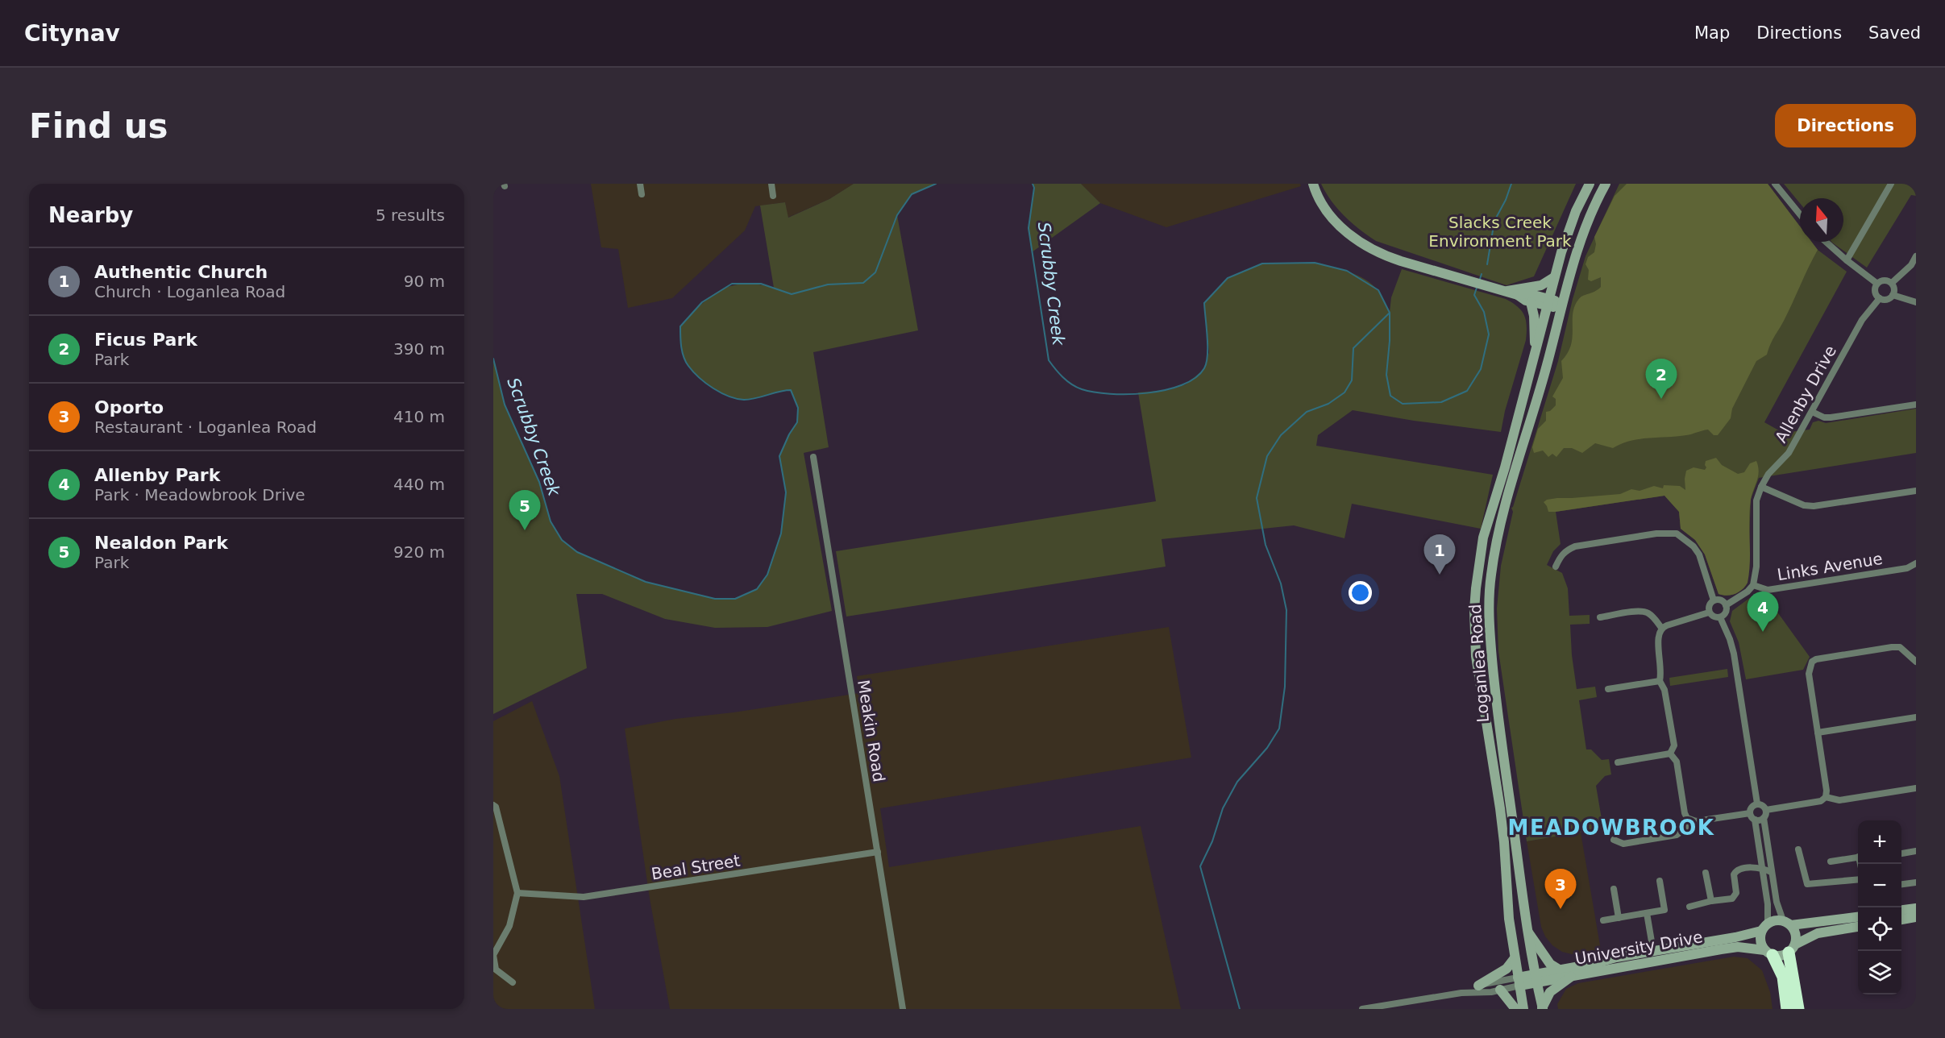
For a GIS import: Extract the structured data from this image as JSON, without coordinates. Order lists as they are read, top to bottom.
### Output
{
  "streets": {
    "main road": ["Loganlea Road", "University Drive"],
    "street": [
      "Allenby Drive",
      "Links Avenue",
      "Meakin Road",
      "Beal Street"
    ]
  },
  "crossings": [
    ["Allenby Drive", "Links Avenue"],
    ["Loganlea Road", "University Drive"],
    ["Meakin Road", "Beal Street"]
  ],
  "districts": ["MEADOWBROOK"],
  "water": ["Scrubby Creek"],
  "parks": ["Slacks Creek Environment Park"],
  "north": "top",
  "page": {
    "header": "Citynav",
    "nav": ["Map", "Directions", "Saved"],
    "buttons": "Directions",
    "title": "Find us",
    "heading": ["Nearby", "5 results"],
    "list": [
      {
        "mark": "1",
        "name": "Authentic Church",
        "note": "Church · Loganlea Road",
        "value": "90 m"
      },
      {
        "mark": "2",
        "name": "Ficus Park",
        "note": "Park",
        "value": "390 m"
      },
      {
        "mark": "3",
        "name": "Oporto",
        "note": "Restaurant · Loganlea Road",
        "value": "410 m"
      },
      {
        "mark": "4",
        "name": "Allenby Park",
        "note": "Park · Meadowbrook Drive",
        "value": "440 m"
      },
      {
        "mark": "5",
        "name": "Nealdon Park",
        "note": "Park",
        "value": "920 m"
      }
    ],
    "pins": [
      "2",
      "5",
      "1",
      "4",
      "3"
    ],
    "map_buttons": ["+", "−"]
  }
}
